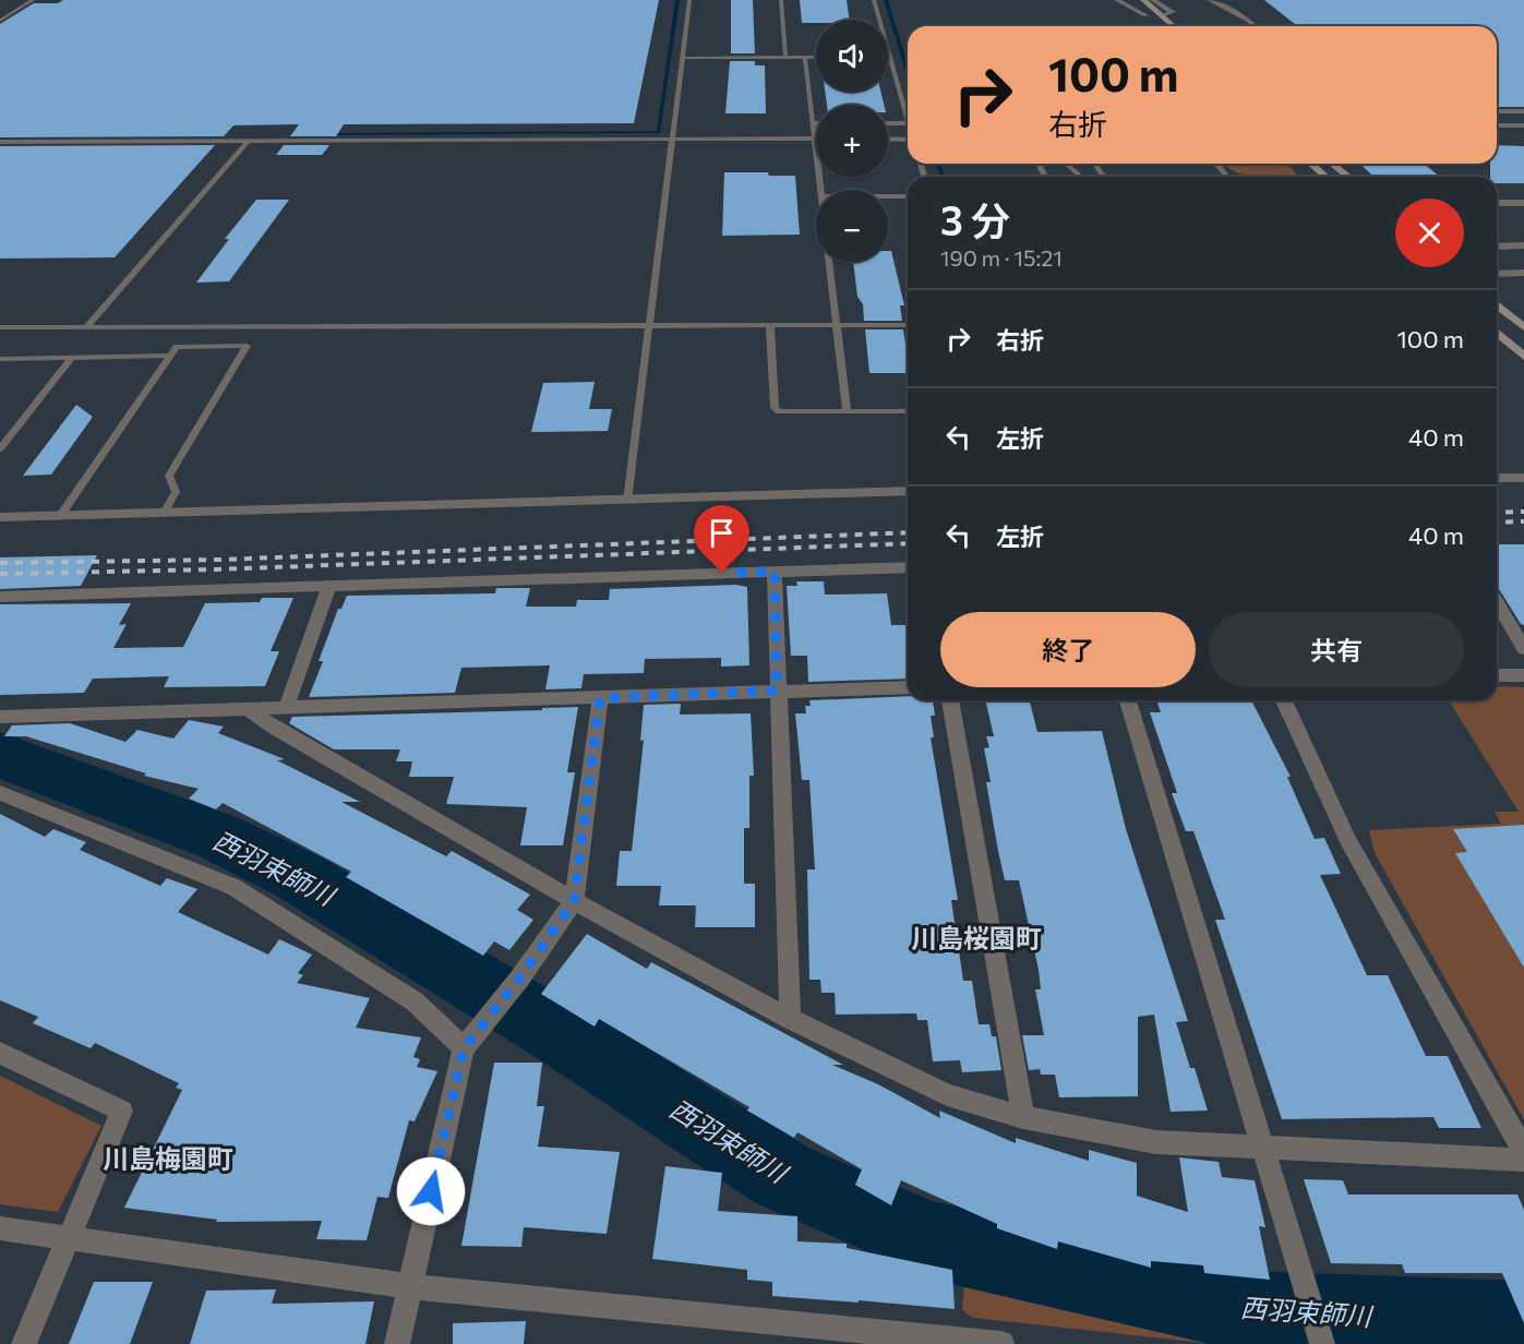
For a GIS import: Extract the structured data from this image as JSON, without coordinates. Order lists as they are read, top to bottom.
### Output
{
  "districts": ["川島桜園町", "川島梅園町"],
  "water": ["西羽束師川"],
  "page": {
    "map_buttons": ["+", "−"],
    "turn": ["100 m", "右折"],
    "heading": ["3 分", "190 m · 15:21"],
    "list": [
      {
        "name": "右折",
        "value": "100 m"
      },
      {
        "name": "左折",
        "value": "40 m"
      },
      {
        "name": "左折",
        "value": "40 m"
      }
    ],
    "buttons": ["終了", "共有"]
  }
}
